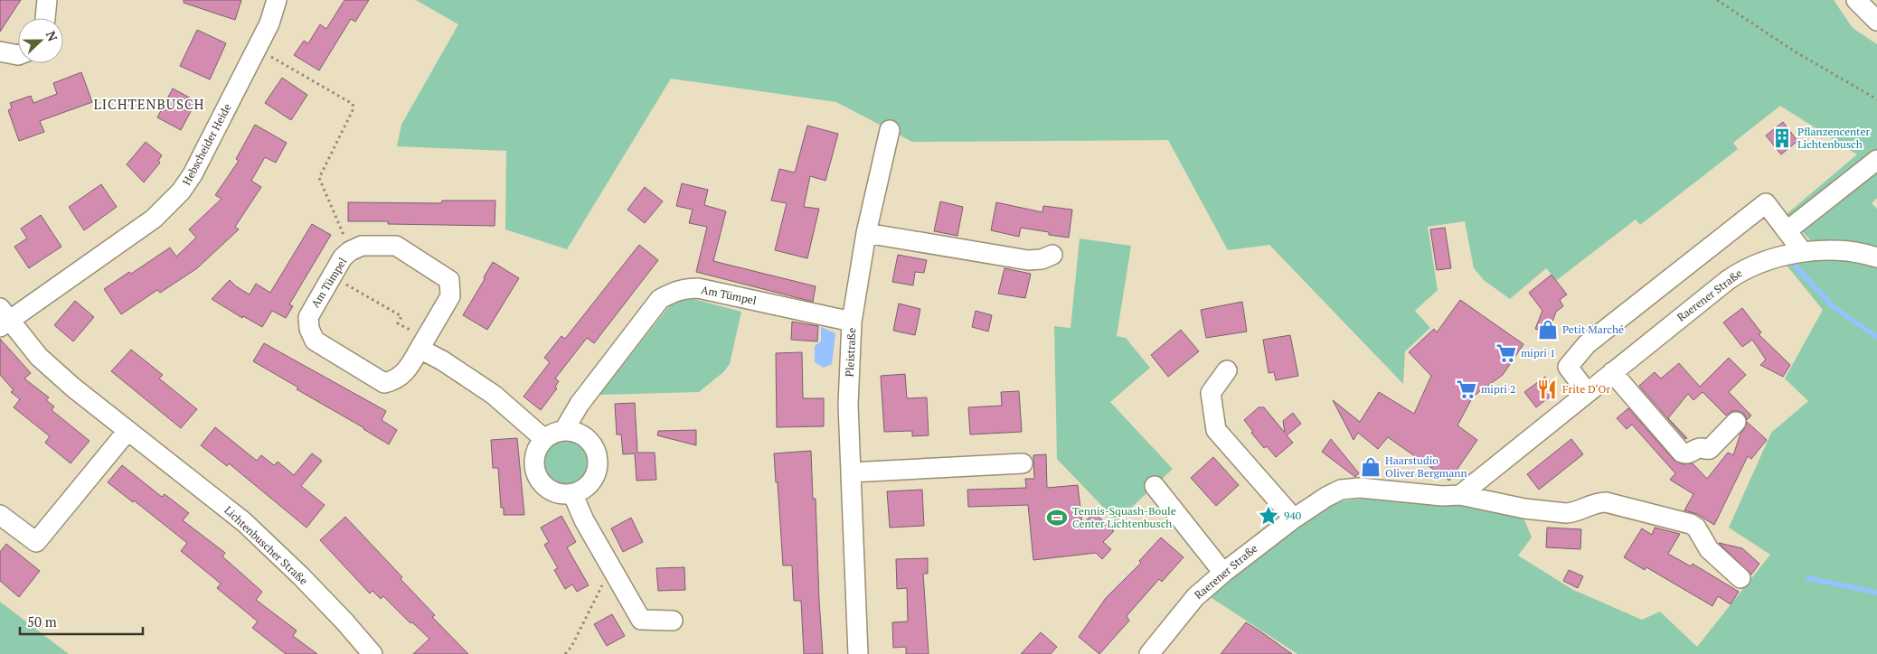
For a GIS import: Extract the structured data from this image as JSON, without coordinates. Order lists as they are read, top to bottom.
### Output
{
  "streets": {
    "street": [
      "Hebscheider Heide",
      "Am Tümpel",
      "Raerener Straße",
      "Pleistraße",
      "Lichtenbuscher Straße"
    ]
  },
  "crossings": [
    ["Hebscheider Heide", "Lichtenbuscher Straße"],
    ["Am Tümpel", "Pleistraße"]
  ],
  "districts": ["LICHTENBUSCH"],
  "places": {
    "building": ["Pflanzencenter Lichtenbusch"],
    "shop": ["Petit Marché", "Haarstudio Oliver Bergmann"],
    "supermarket": ["mipri 1", "mipri 2"],
    "restaurant": ["Frite D‘Or"],
    "place": ["940"],
    "sports": ["Tennis-Squash-Boule Center Lichtenbusch"]
  },
  "scale_bar": "50 m",
  "north": "right"
}
